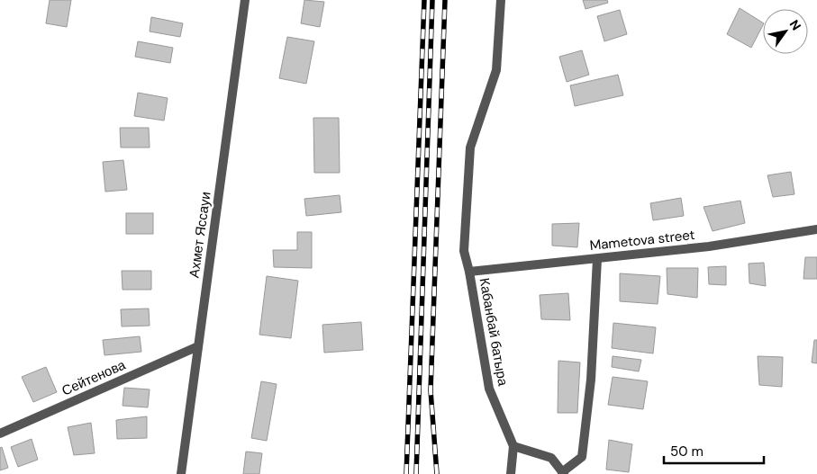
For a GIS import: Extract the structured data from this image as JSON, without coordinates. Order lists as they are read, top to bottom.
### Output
{
  "streets": {
    "street": [
      "Ахмет Яссауи",
      "Mametova street",
      "Кабанбай батыра",
      "Сейтенова"
    ]
  },
  "crossings": [
    ["Ахмет Яссауи", "Сейтенова"],
    ["Mametova street", "Кабанбай батыра"]
  ],
  "scale_bar": "50 m",
  "north": "top right"
}
